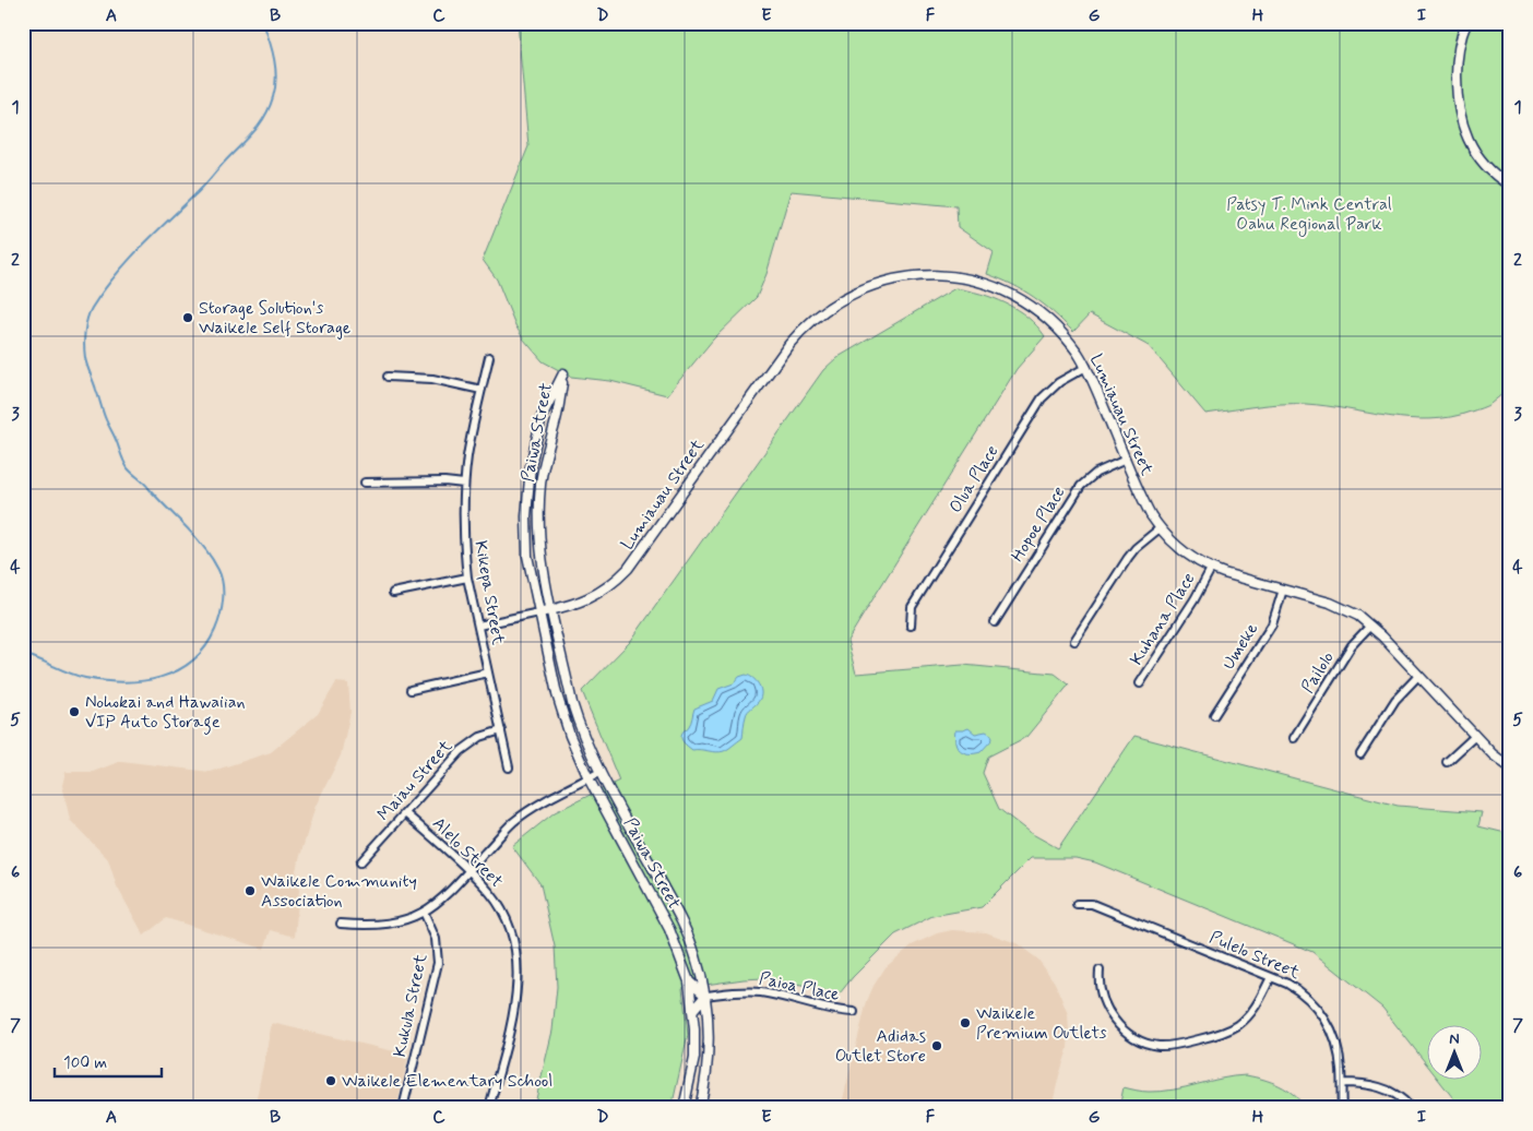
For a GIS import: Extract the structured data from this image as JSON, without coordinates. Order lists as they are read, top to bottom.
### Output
{
  "streets": {
    "street": [
      "Lumiauau Street",
      "Paiwa Street",
      "Olua Place",
      "Hopoe Place",
      "Kikepa Street",
      "Kuhana Place",
      "Umeke",
      "Pailolo",
      "Maiau Street",
      "Alelo Street",
      "Pulelo Street",
      "Paioa Place",
      "Kukula Street"
    ]
  },
  "crossings": [
    ["Lumiauau Street", "Paiwa Street"],
    ["Lumiauau Street", "Olua Place"],
    ["Lumiauau Street", "Hopoe Place"],
    ["Lumiauau Street", "Kikepa Street"],
    ["Lumiauau Street", "Kuhana Place"],
    ["Lumiauau Street", "Umeke"],
    ["Lumiauau Street", "Pailolo"],
    ["Paiwa Street", "Paioa Place"],
    ["Kikepa Street", "Maiau Street"],
    ["Maiau Street", "Alelo Street"]
  ],
  "parks": ["Patsy T. Mink Central Oahu Regional Park"],
  "places": [
    "Storage Solution's Waikele Self Storage",
    "Nohokai and Hawaiian VIP Auto Storage",
    "Waikele Community Association",
    "Waikele Premium Outlets",
    "Adidas Outlet Store",
    "Waikele Elementary School"
  ],
  "scale_bar": "100 m",
  "north": "top",
  "grid": {
    "columns": [
      "A",
      "B",
      "C",
      "D",
      "E",
      "F",
      "G",
      "H",
      "I"
    ],
    "rows": [
      "1",
      "2",
      "3",
      "4",
      "5",
      "6",
      "7"
    ]
  }
}
